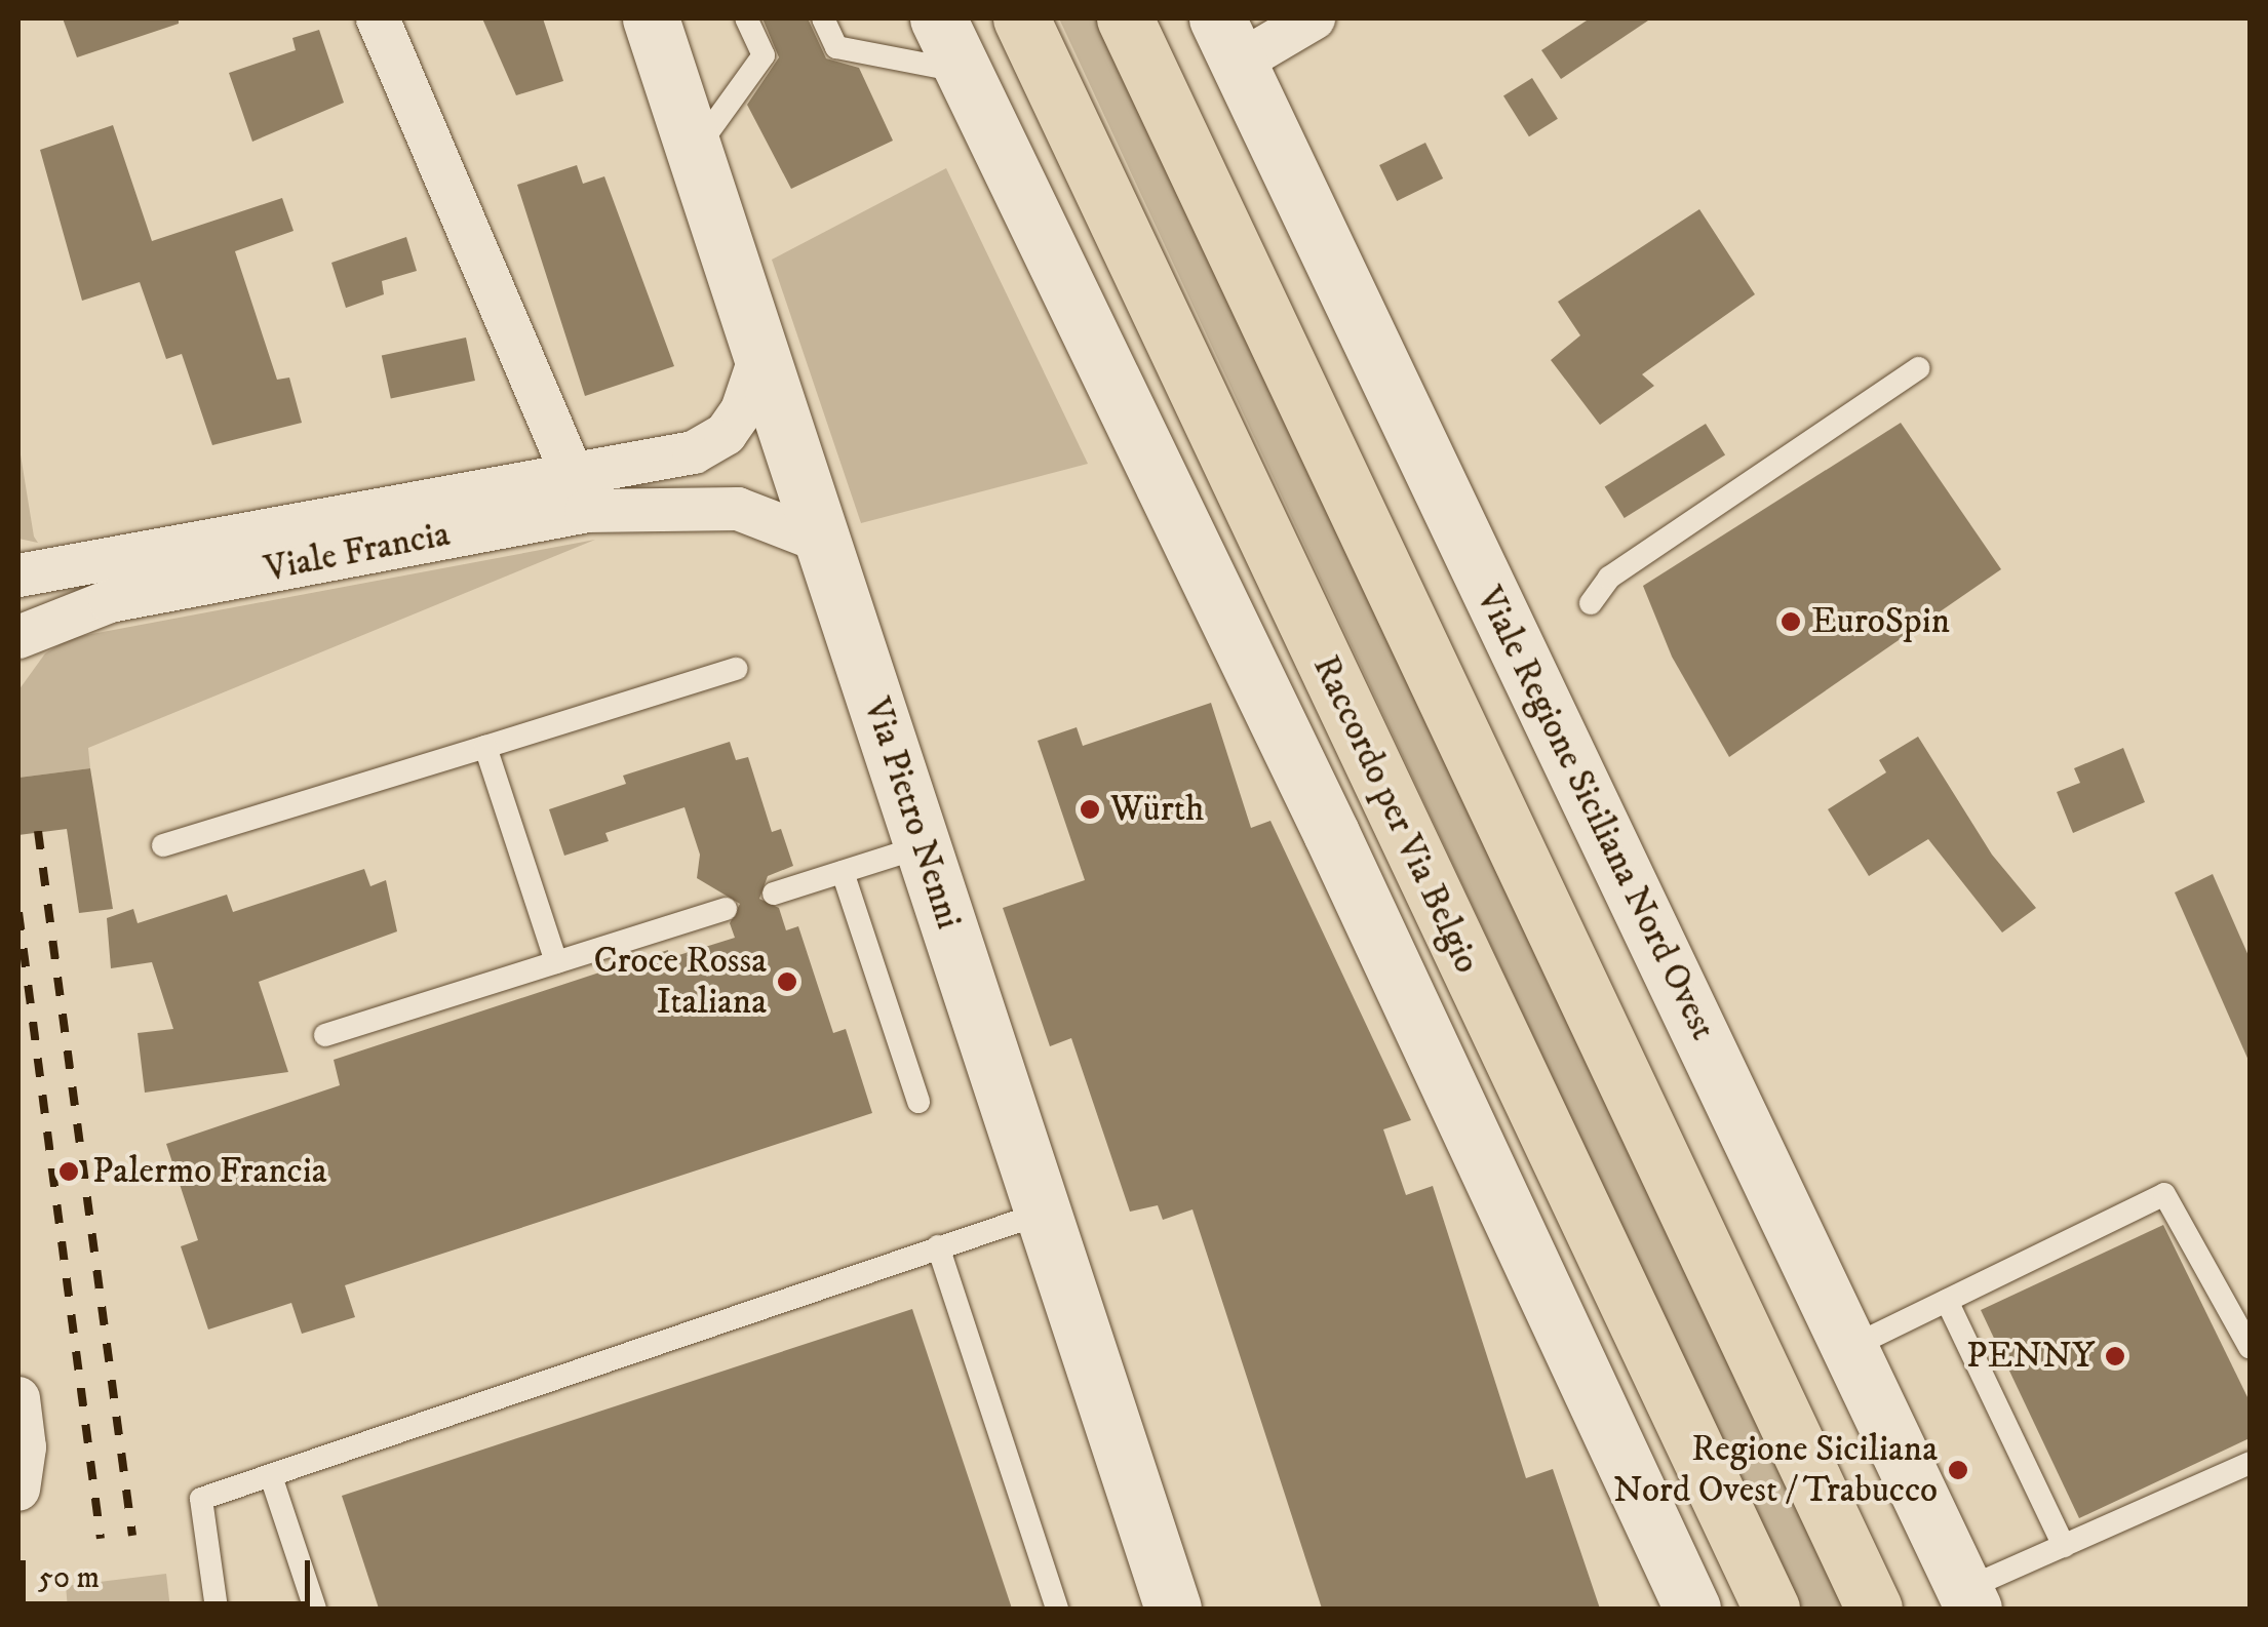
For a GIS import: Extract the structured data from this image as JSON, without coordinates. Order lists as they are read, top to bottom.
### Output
{
  "streets": {
    "highway": ["Raccordo per Via Belgio"],
    "street": ["Viale Francia", "Via Pietro Nenni", "Viale Regione Siciliana Nord Ovest"]
  },
  "crossings": [
    ["Viale Francia", "Via Pietro Nenni"]
  ],
  "places": [
    "EuroSpin",
    "Würth",
    "Croce Rossa Italiana",
    "Palermo Francia",
    "PENNY",
    "Regione Siciliana Nord Ovest / Trabucco"
  ],
  "scale_bar": "50 m"
}
